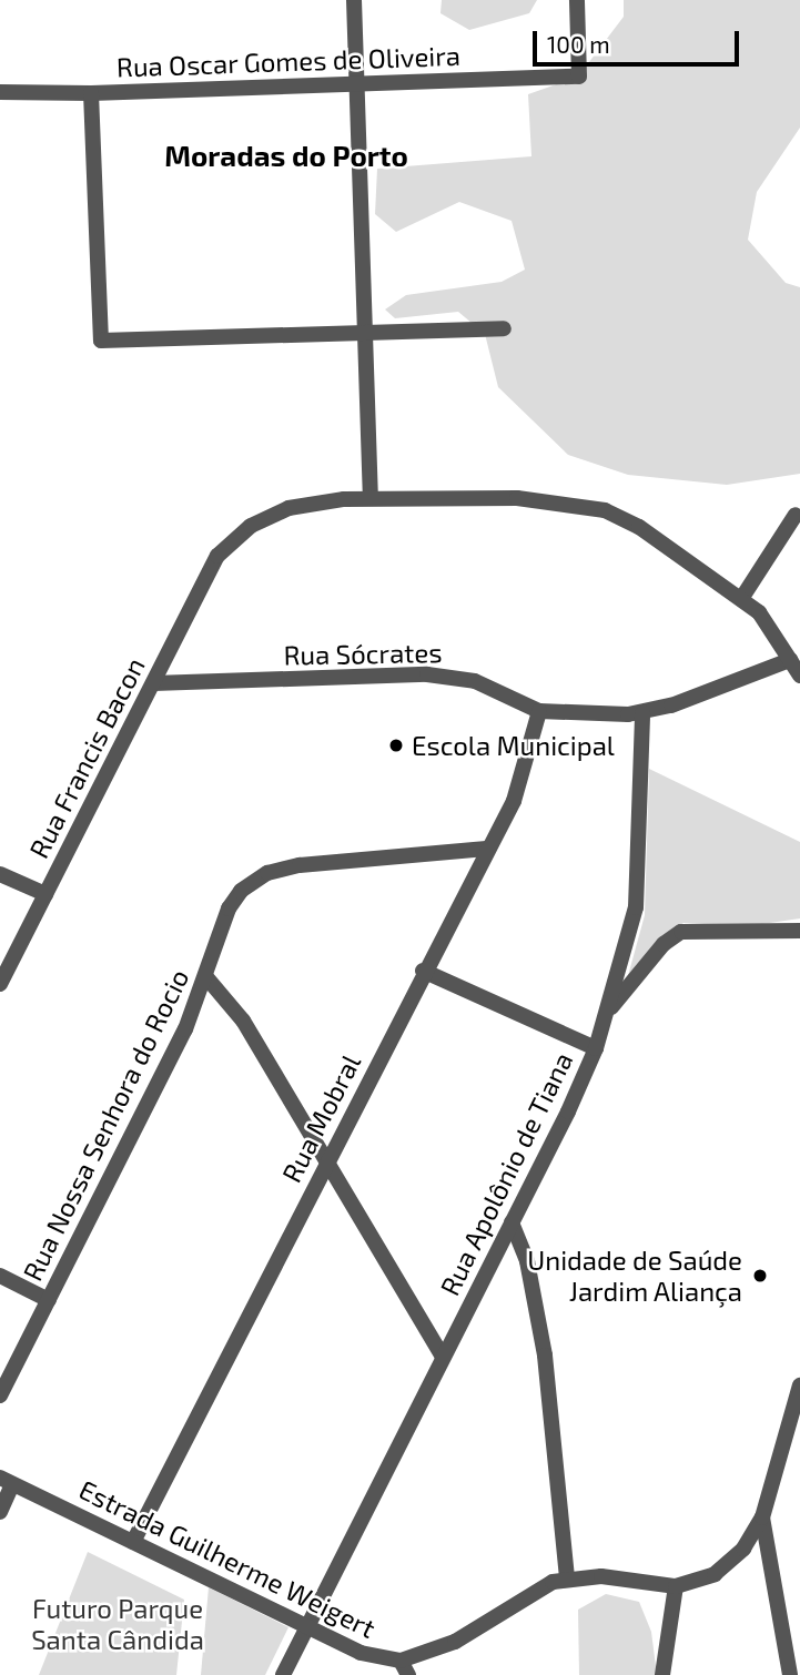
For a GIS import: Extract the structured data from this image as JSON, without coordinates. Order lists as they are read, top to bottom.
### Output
{
  "streets": {
    "street": [
      "Rua Oscar Gomes de Oliveira",
      "Rua Sócrates",
      "Rua Francis Bacon",
      "Rua Mobral",
      "Rua Nossa Senhora do Rocio",
      "Rua Apolônio de Tiana",
      "Estrada Guilherme Weigert"
    ]
  },
  "crossings": [
    ["Rua Sócrates", "Rua Francis Bacon"],
    ["Rua Sócrates", "Rua Mobral"],
    ["Rua Sócrates", "Rua Apolônio de Tiana"],
    ["Rua Mobral", "Rua Nossa Senhora do Rocio"],
    ["Rua Mobral", "Estrada Guilherme Weigert"],
    ["Rua Apolônio de Tiana", "Estrada Guilherme Weigert"]
  ],
  "districts": ["Moradas do Porto"],
  "parks": ["Futuro Parque Santa Cândida"],
  "places": ["Escola Municipal", "Unidade de Saúde Jardim Aliança"],
  "scale_bar": "100 m"
}
